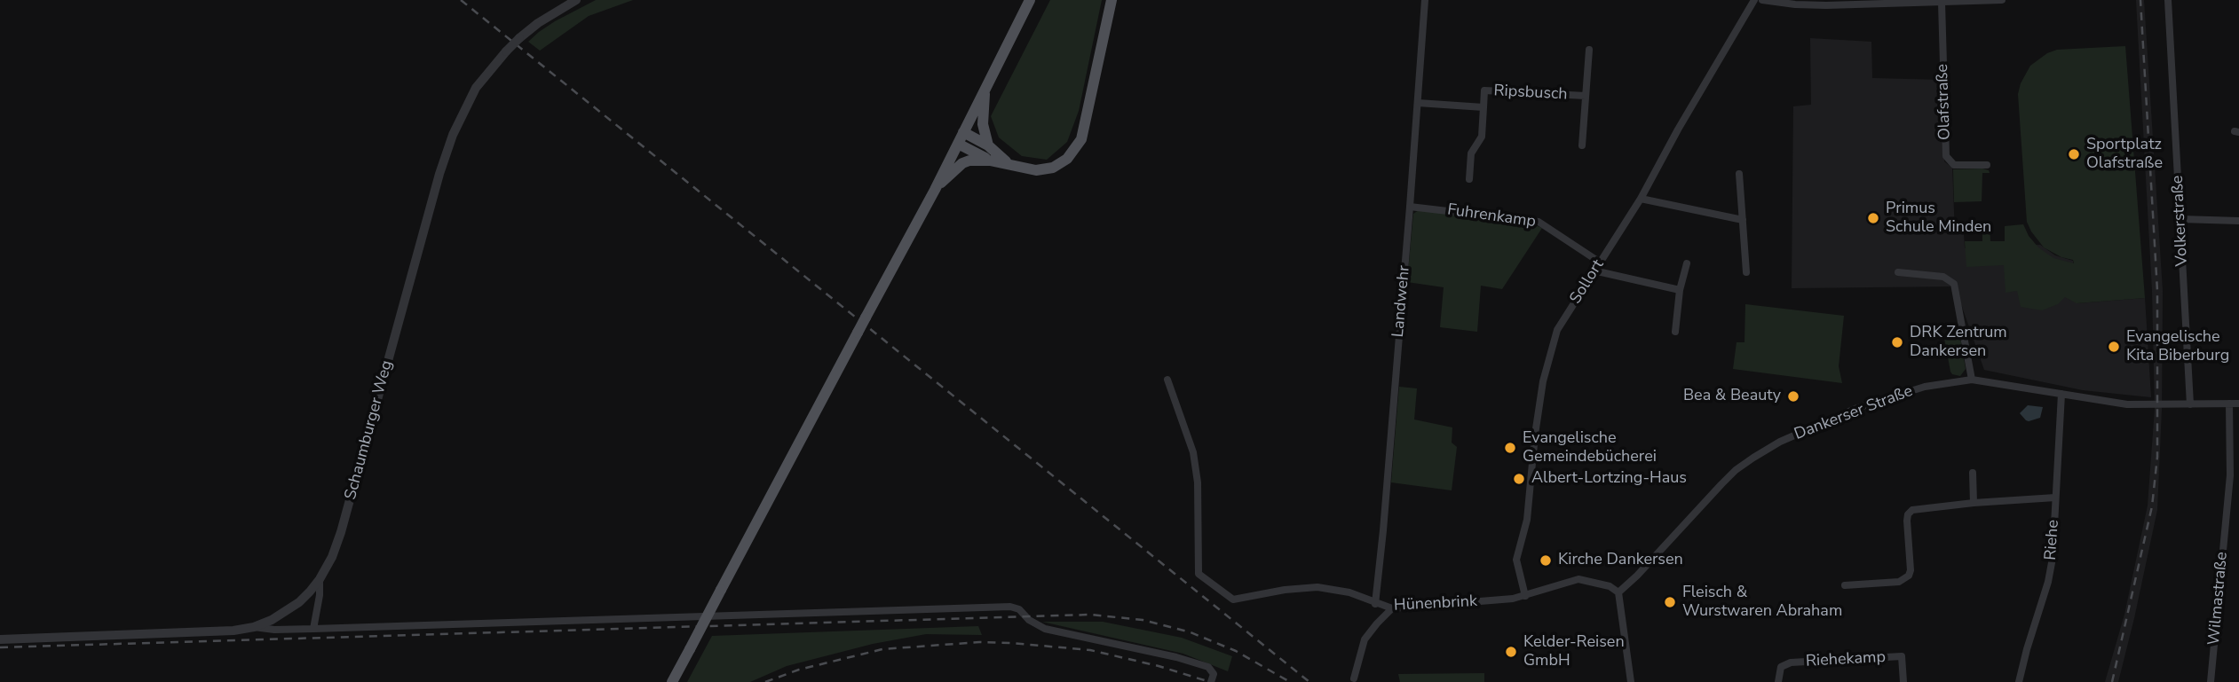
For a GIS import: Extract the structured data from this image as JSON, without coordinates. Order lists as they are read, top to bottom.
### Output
{
  "streets": {
    "street": [
      "Ripsbusch",
      "Olafstraße",
      "Fuhrenkamp",
      "Volkerstraße",
      "Sollort",
      "Landwehr",
      "Dankerser Straße",
      "Schaumburger Weg",
      "Riehe",
      "Wilmastraße",
      "Hünenbrink",
      "Riehekamp"
    ]
  },
  "crossings": [
    ["Ripsbusch", "Landwehr"],
    ["Fuhrenkamp", "Sollort"],
    ["Fuhrenkamp", "Landwehr"],
    ["Volkerstraße", "Dankerser Straße"],
    ["Sollort", "Hünenbrink"],
    ["Landwehr", "Hünenbrink"],
    ["Dankerser Straße", "Riehe"],
    ["Dankerser Straße", "Wilmastraße"],
    ["Dankerser Straße", "Hünenbrink"]
  ],
  "places": [
    "Sportplatz Olafstraße",
    "Primus Schule Minden",
    "DRK Zentrum Dankersen",
    "Evangelische Kita Biberburg",
    "Bea & Beauty",
    "Evangelische Gemeindebücherei",
    "Albert-Lortzing-Haus",
    "Kirche Dankersen",
    "Fleisch & Wurstwaren Abraham",
    "Kelder-Reisen GmbH"
  ]
}
